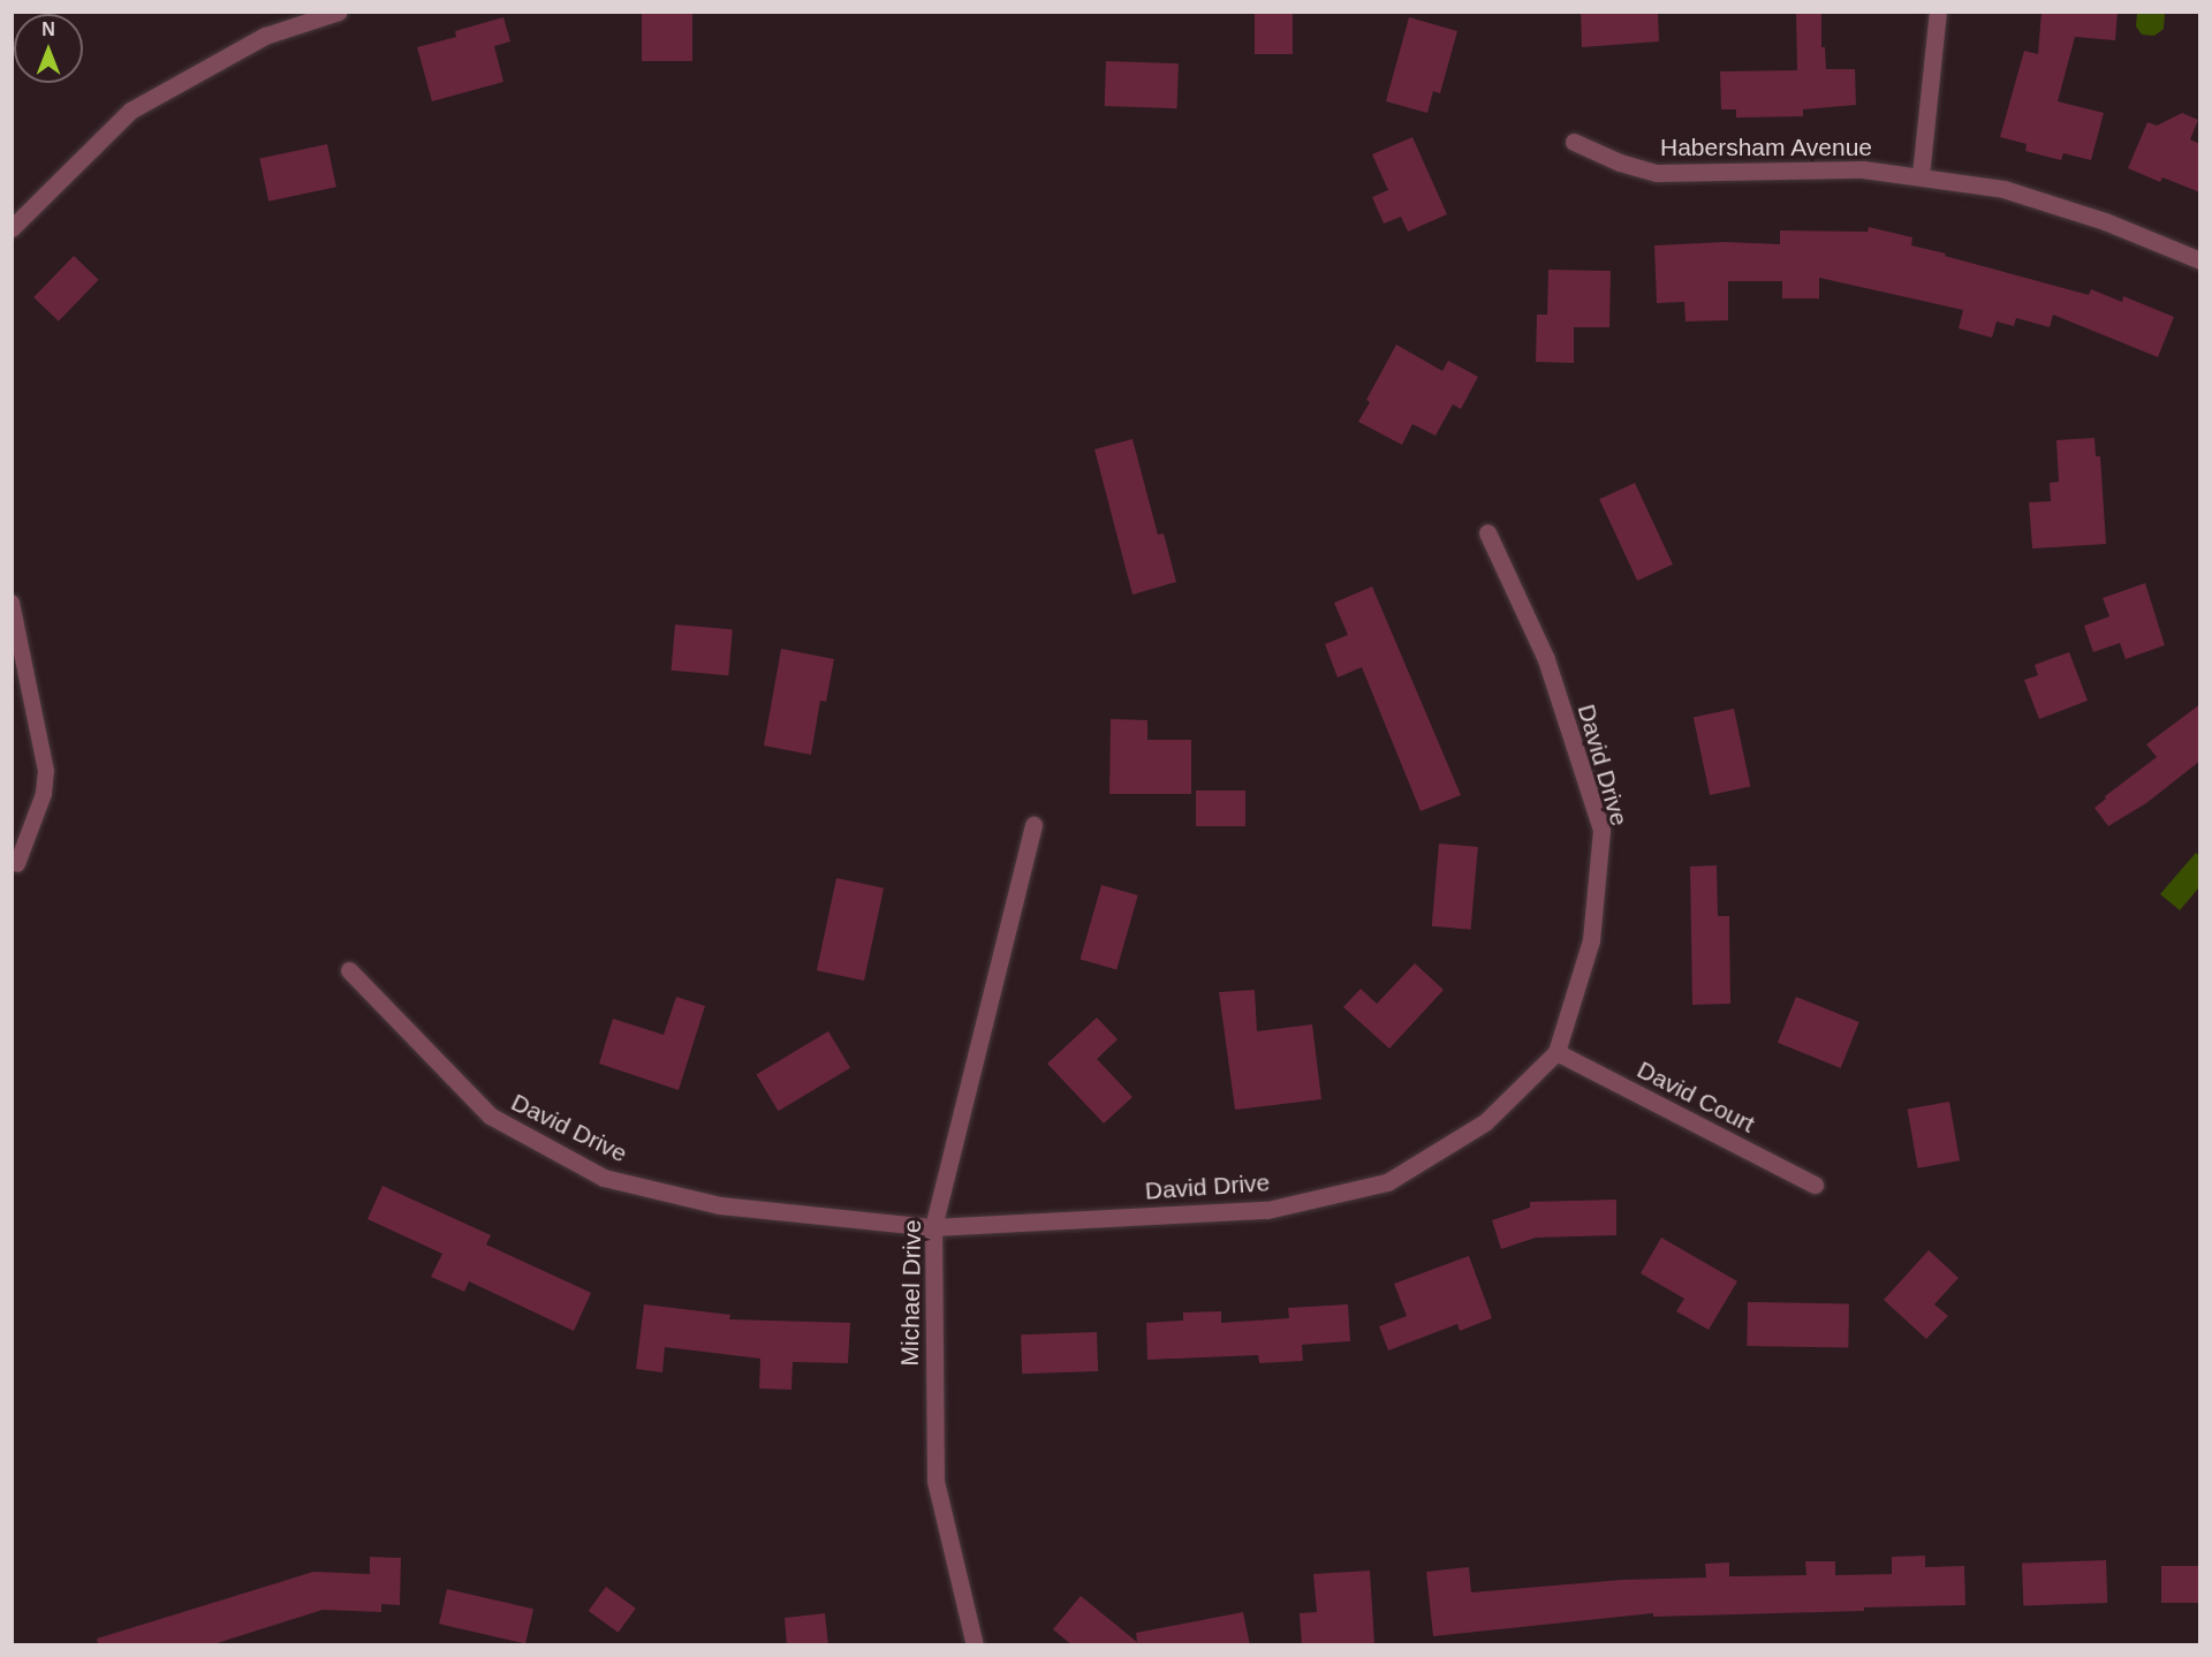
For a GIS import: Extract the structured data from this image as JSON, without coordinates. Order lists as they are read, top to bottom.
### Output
{
  "streets": {
    "street": [
      "Habersham Avenue",
      "David Drive",
      "David Court",
      "Michael Drive"
    ]
  },
  "crossings": [
    ["David Drive", "David Court"],
    ["David Drive", "Michael Drive"]
  ],
  "north": "top"
}
